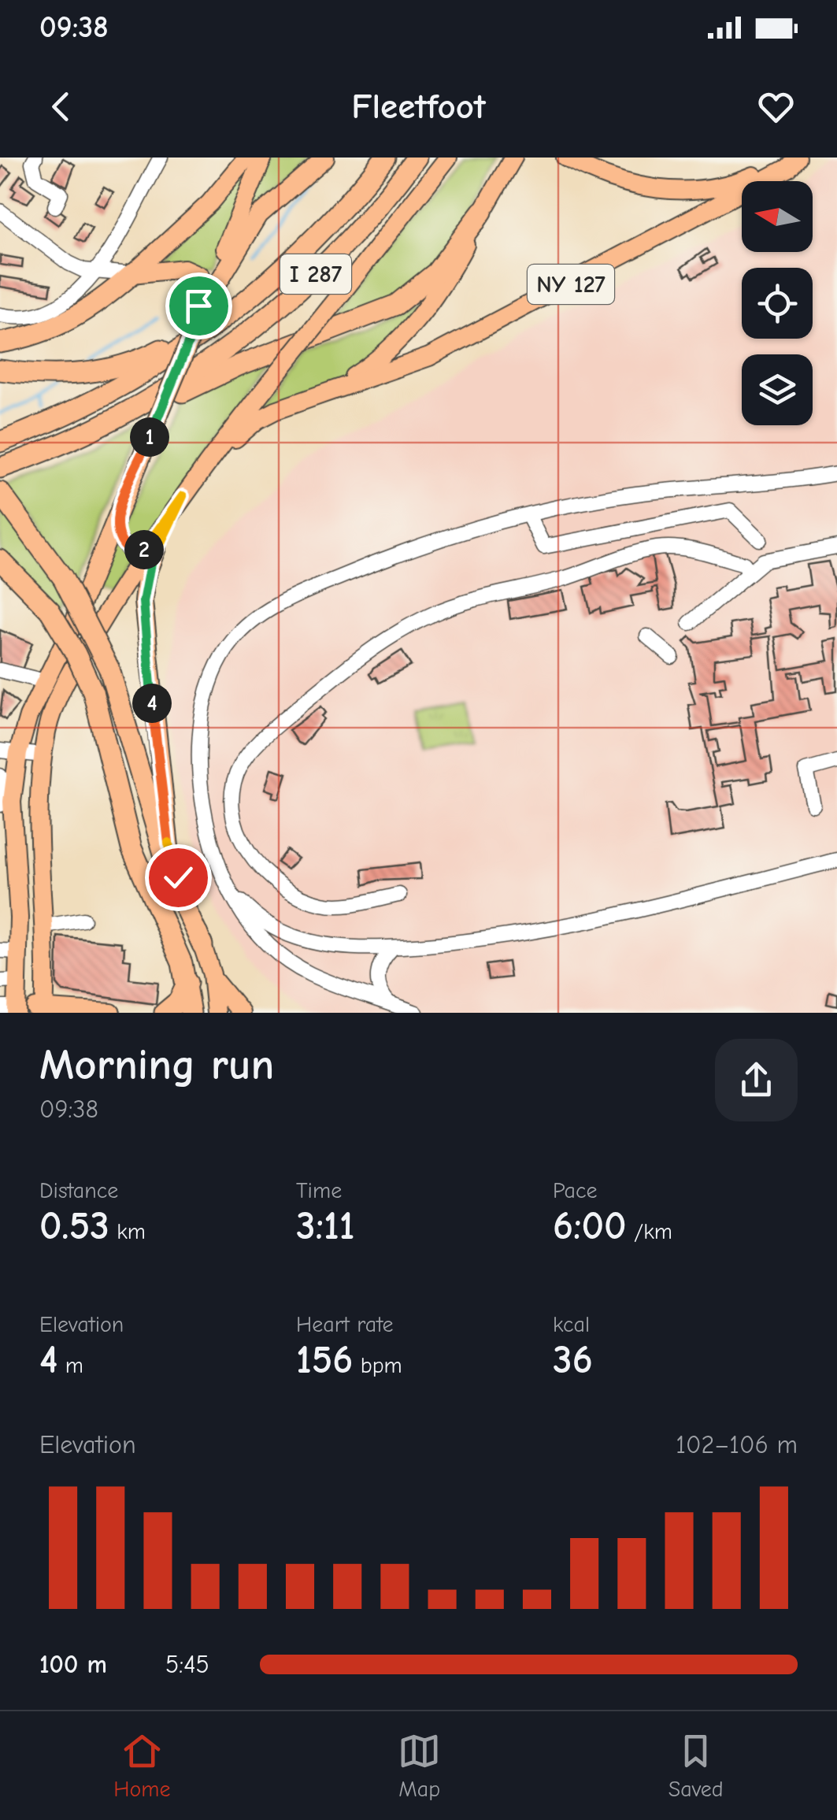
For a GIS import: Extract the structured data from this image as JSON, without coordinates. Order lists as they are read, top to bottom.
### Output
{
  "streets": {
    "highway": ["I 287"],
    "main road": ["NY 127"]
  },
  "north": "left",
  "page": {
    "status": "09:38",
    "header": "Fleetfoot",
    "pins": ["1", "2", "4"],
    "heading": ["Morning run", "09:38"],
    "stats": [
      ["Distance", "0.53 km"],
      ["Time", "3:11"],
      ["Pace", "6:00 /km"],
      ["Elevation", "4 m"],
      ["Heart rate", "156 bpm"],
      ["kcal", "36"]
    ],
    "chart": ["Elevation", "102–106 m"],
    "list": [
      {
        "name": "100 m",
        "note": "5:45"
      }
    ],
    "tabs": ["Home", "Map", "Saved"]
  }
}
